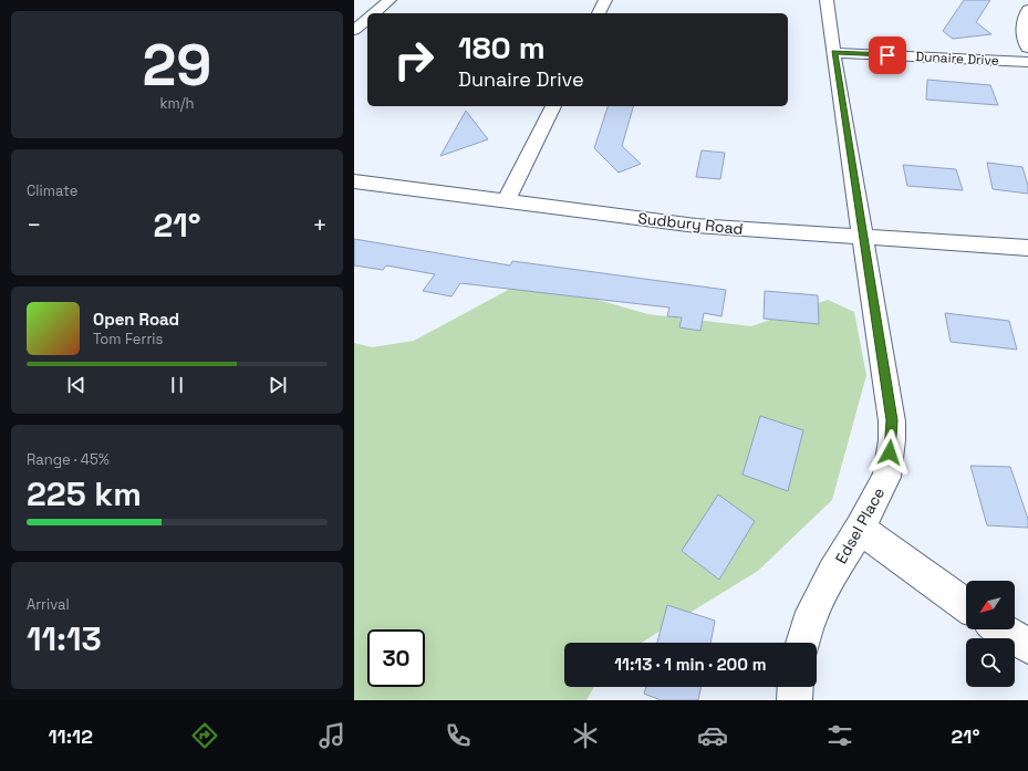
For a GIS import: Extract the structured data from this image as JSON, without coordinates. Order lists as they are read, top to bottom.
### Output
{
  "streets": {
    "street": ["Dunaire Drive", "Sudbury Road", "Edsel Place"]
  },
  "crossings": [
    ["Dunaire Drive", "Edsel Place"],
    ["Sudbury Road", "Edsel Place"]
  ],
  "north": "bottom left",
  "page": {
    "tile": [
      ["29", "km/h"],
      "Climate",
      ["Range · 45%", "225 km"],
      ["Arrival", "11:13"]
    ],
    "turn": ["180 m", "Dunaire Drive"],
    "heat": ["−", "21°", "+"],
    "song": ["Open Road", "Tom Ferris"],
    "limit": "30",
    "trip": "11:13 · 1 min · 200 m",
    "tabs": ["11:12", "21°"]
  }
}
